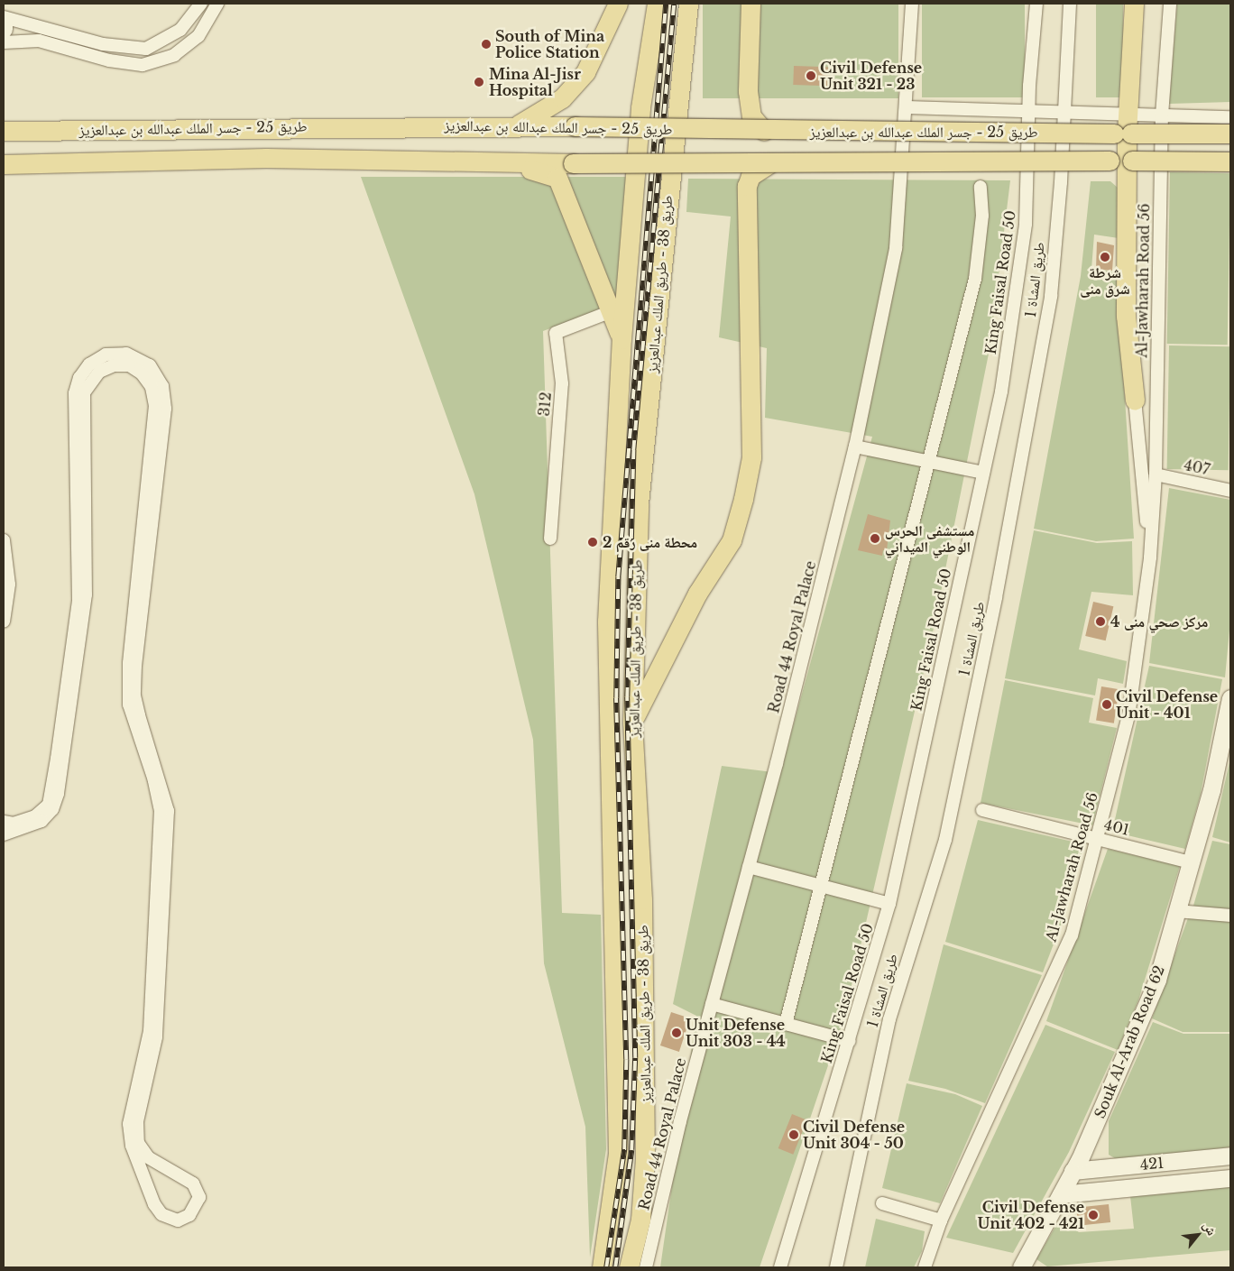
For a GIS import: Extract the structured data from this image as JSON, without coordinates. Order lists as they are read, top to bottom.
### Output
{
  "streets": {
    "main road": [
      "طريق 25 - جسر الملك عبدالله بن عبدالعزيز",
      "طريق 38 - طريق الملك عبدالعزيز",
      "Souk Al-Arab Road 62",
      "421"
    ],
    "street": [
      "طريق المشاة 1",
      "Al-Jawharah Road 56",
      "King Faisal Road 50",
      "312",
      "407",
      "Road 44 Royal Palace",
      "401"
    ]
  },
  "crossings": [
    ["Al-Jawharah Road 56", "407"],
    ["Al-Jawharah Road 56", "401"],
    ["401", "Souk Al-Arab Road 62"],
    ["Souk Al-Arab Road 62", "421"]
  ],
  "places": [
    "South of Mina Police Station",
    "Civil Defense Unit 321 - 23",
    "Mina Al-Jisr Hospital",
    "شرطة شرق منى",
    "مستشفى الحرس الوطني الميداني",
    "محطة منى رقم 2",
    "مركز صحي منى 4",
    "Civil Defense Unit - 401",
    "Unit Defense Unit 303 - 44",
    "Civil Defense Unit 304 - 50",
    "Civil Defense Unit 402 - 421"
  ],
  "north": "top right"
}
